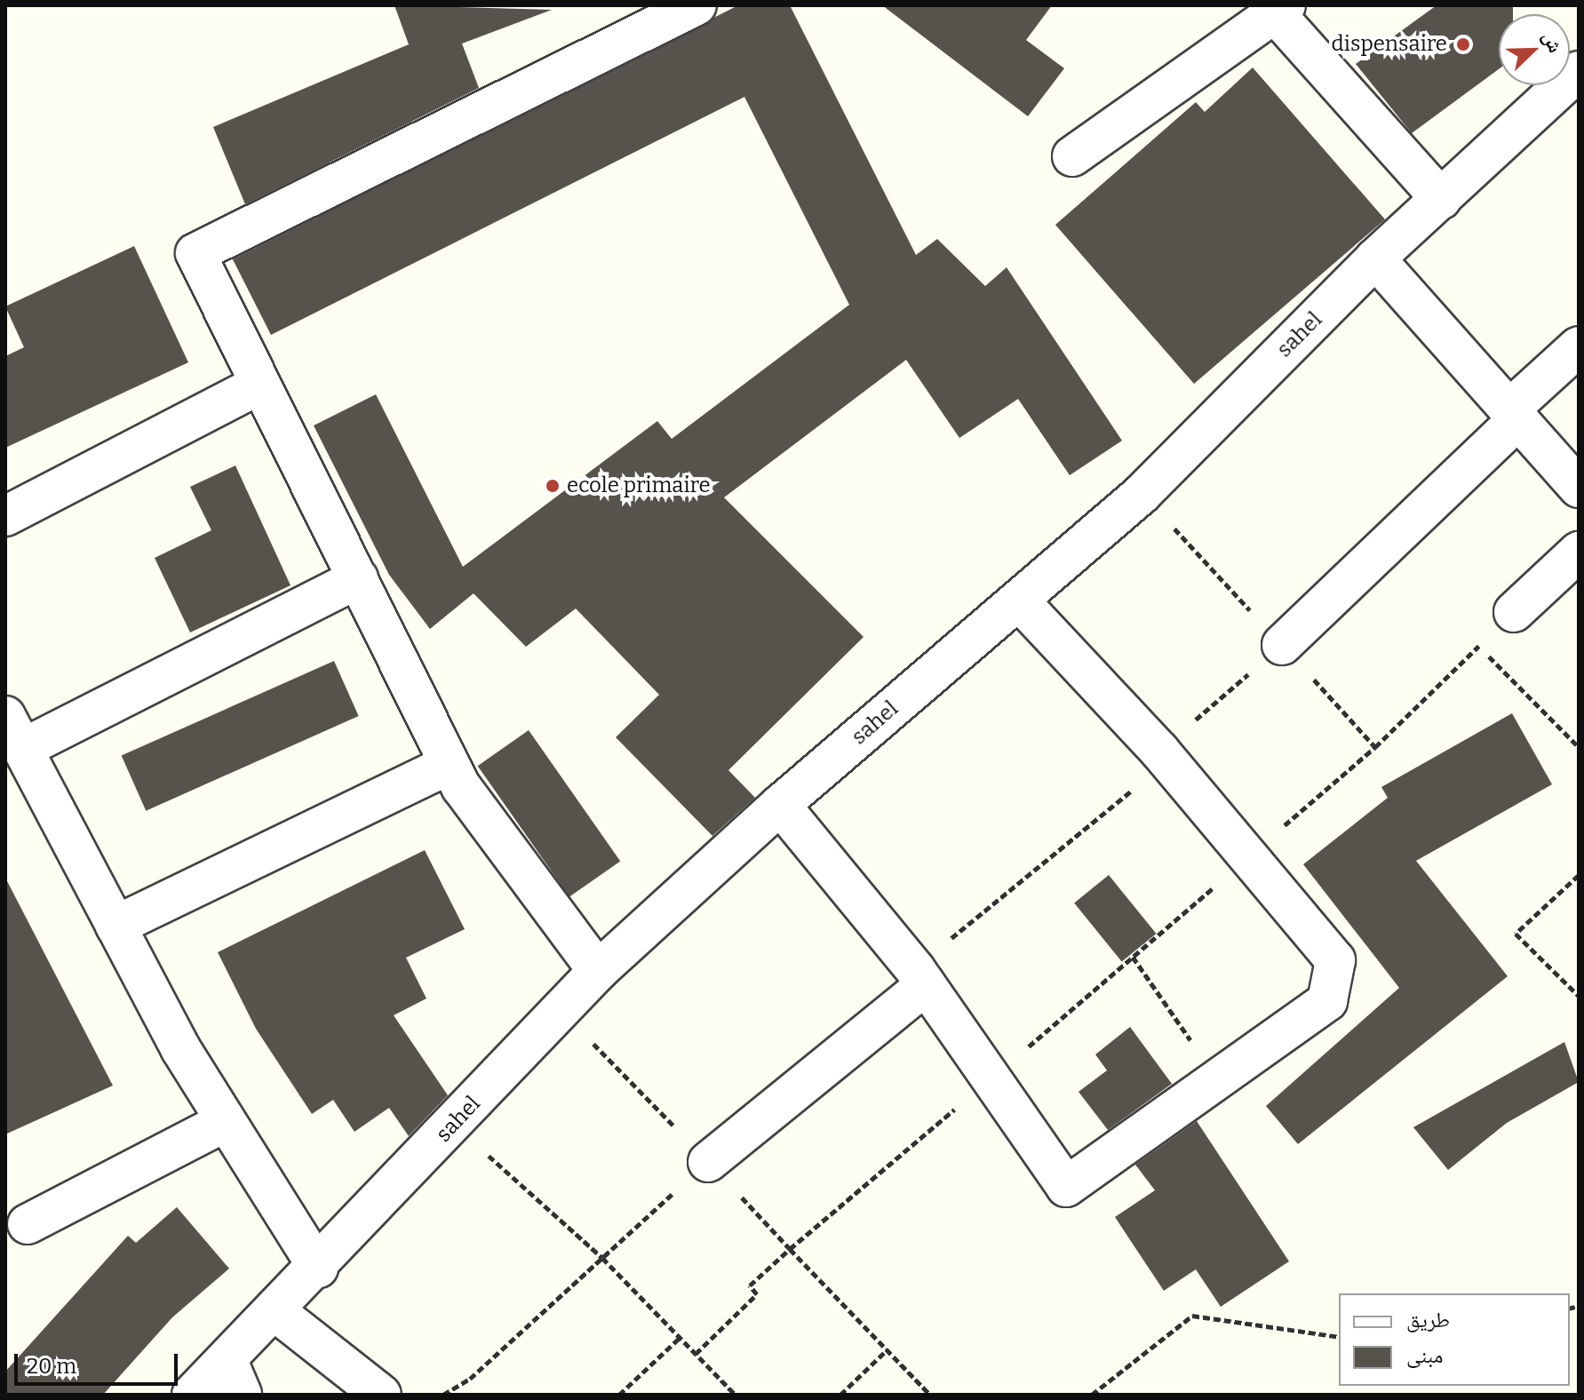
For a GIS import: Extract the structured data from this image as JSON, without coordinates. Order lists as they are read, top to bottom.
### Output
{
  "streets": {
    "street": ["sahel"]
  },
  "places": ["dispensaire", "ecole primaire"],
  "legend": ["طريق", "مبنى"],
  "scale_bar": "20 m",
  "north": "top right"
}
